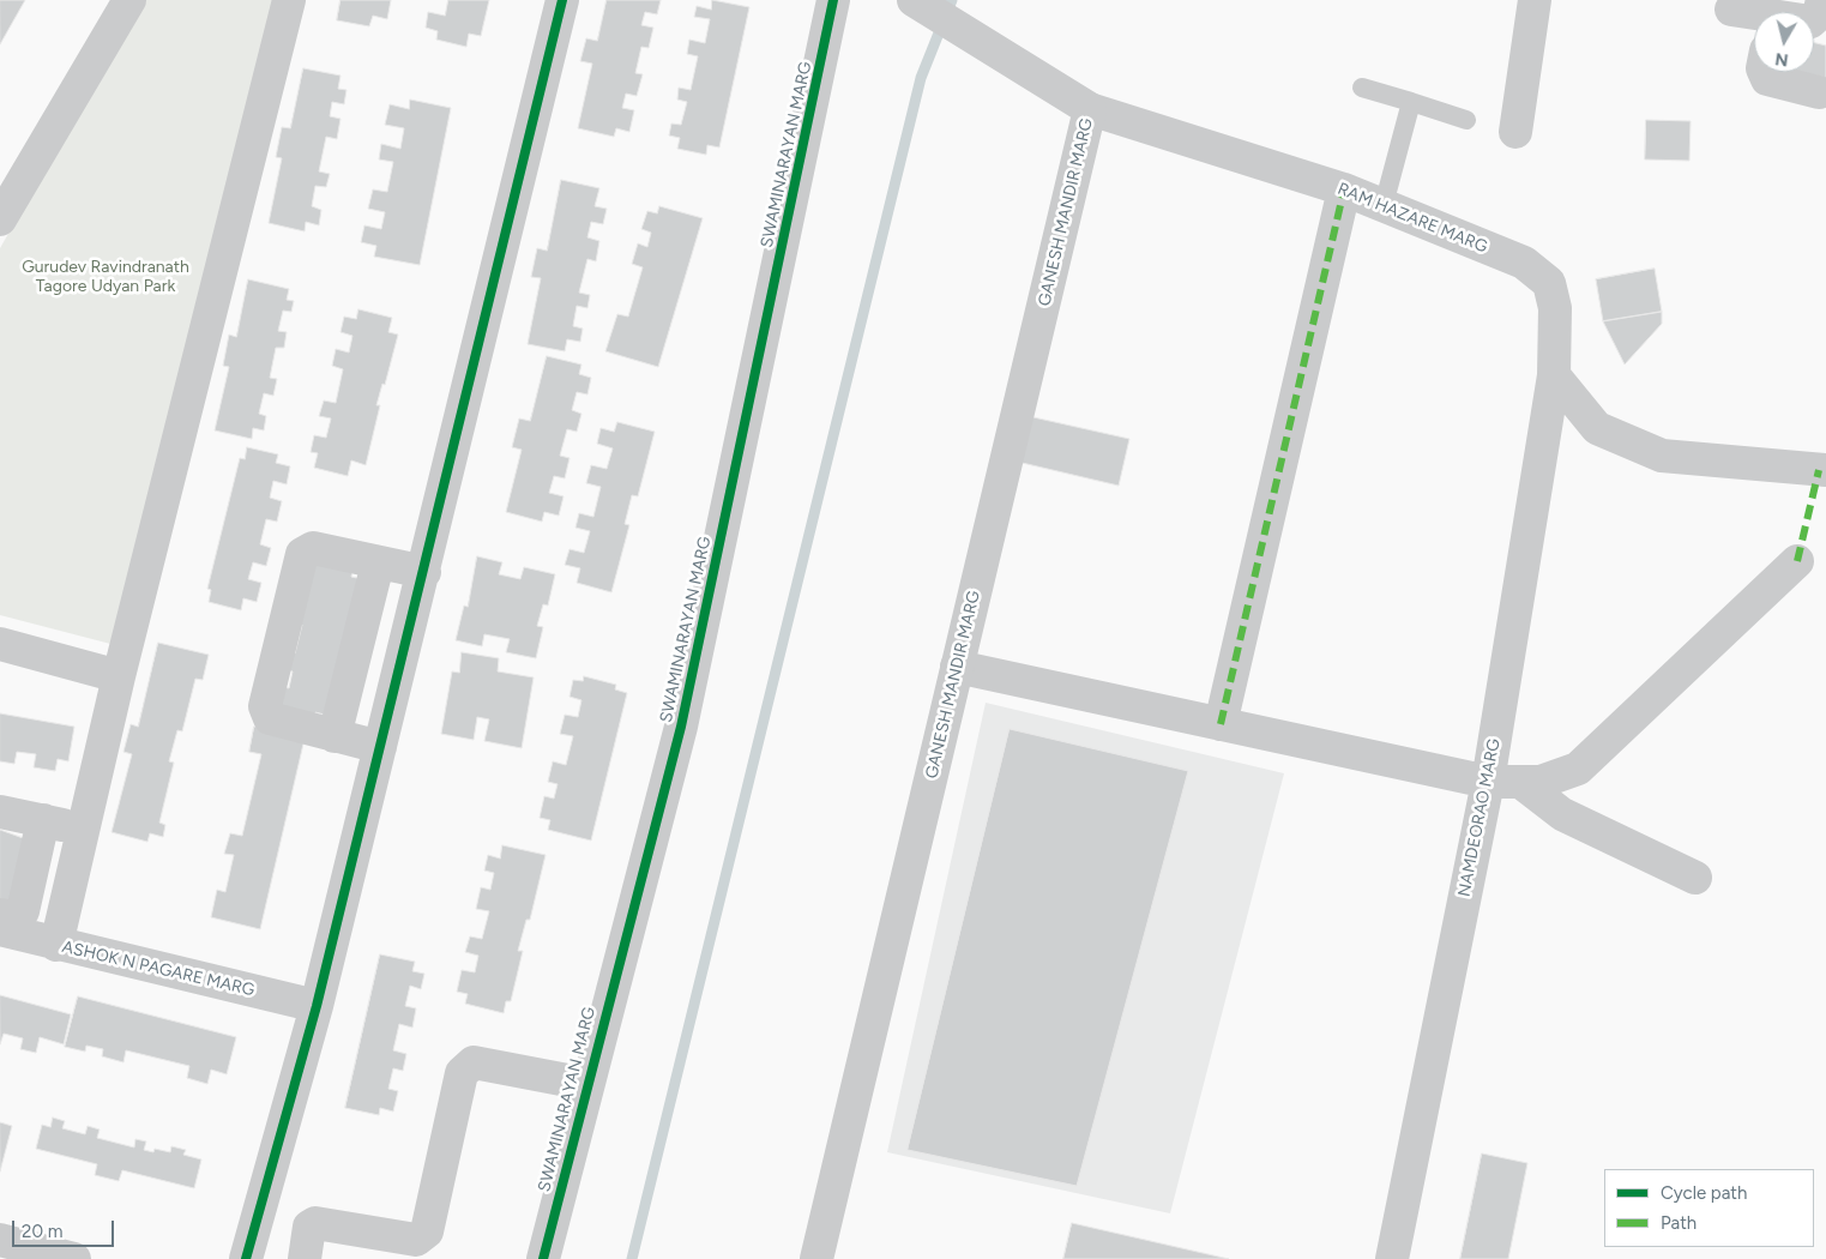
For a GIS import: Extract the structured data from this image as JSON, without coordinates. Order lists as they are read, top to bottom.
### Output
{
  "streets": {
    "street": [
      "SWAMINARAYAN MARG",
      "GANESH MANDIR MARG",
      "RAM HAZARE MARG",
      "NAMDEORAO MARG",
      "ASHOK N PAGARE MARG"
    ]
  },
  "crossings": [
    ["GANESH MANDIR MARG", "RAM HAZARE MARG"],
    ["RAM HAZARE MARG", "NAMDEORAO MARG"]
  ],
  "parks": ["Gurudev Ravindranath Tagore Udyan Park"],
  "legend": ["Cycle path", "Path"],
  "scale_bar": "20 m",
  "north": "bottom"
}
